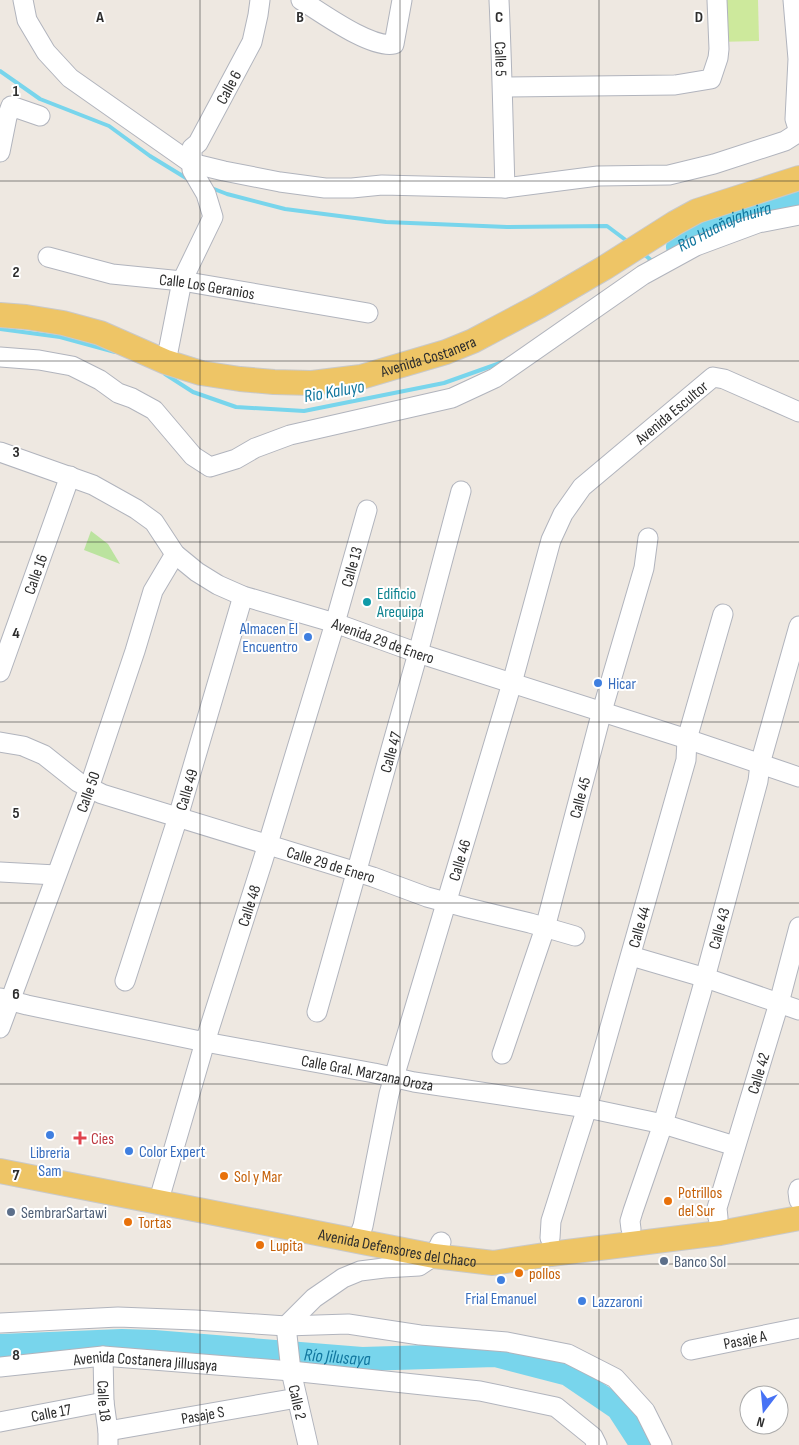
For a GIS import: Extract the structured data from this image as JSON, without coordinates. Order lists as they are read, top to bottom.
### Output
{
  "streets": {
    "main road": ["Avenida Costanera", "Avenida Defensores del Chaco"],
    "street": [
      "Calle 5",
      "Calle 6",
      "Calle Los Geranios",
      "Avenida Escultor",
      "Calle 13",
      "Calle 16",
      "Avenida 29 de Enero",
      "Calle 47",
      "Calle 49",
      "Calle 50",
      "Calle 45",
      "Calle 46",
      "Calle 29 de Enero",
      "Calle 48",
      "Calle 44",
      "Calle 43",
      "Calle Gral. Marzana Oroza",
      "Calle 42",
      "Pasaje A",
      "Avenida Costanera Jillusaya",
      "Calle 18",
      "Calle 2",
      "Calle 17",
      "Pasaje S"
    ]
  },
  "crossings": [
    ["Avenida Escultor", "Calle 46"],
    ["Calle 13", "Avenida 29 de Enero"],
    ["Calle 13", "Calle 48"],
    ["Calle 16", "Avenida 29 de Enero"],
    ["Avenida 29 de Enero", "Calle 47"],
    ["Avenida 29 de Enero", "Calle 49"],
    ["Avenida 29 de Enero", "Calle 50"],
    ["Avenida 29 de Enero", "Calle 45"],
    ["Avenida 29 de Enero", "Calle 46"],
    ["Avenida 29 de Enero", "Calle 48"],
    ["Avenida 29 de Enero", "Calle 44"],
    ["Avenida 29 de Enero", "Calle 43"],
    ["Calle 47", "Calle 29 de Enero"],
    ["Calle 49", "Calle 29 de Enero"],
    ["Calle 50", "Calle 29 de Enero"],
    ["Calle 50", "Calle Gral. Marzana Oroza"],
    ["Calle 45", "Calle 29 de Enero"],
    ["Calle 46", "Calle 29 de Enero"],
    ["Calle 46", "Calle Gral. Marzana Oroza"],
    ["Calle 46", "Avenida Defensores del Chaco"],
    ["Calle 29 de Enero", "Calle 48"],
    ["Calle 48", "Calle Gral. Marzana Oroza"],
    ["Calle 48", "Avenida Defensores del Chaco"],
    ["Calle 44", "Calle Gral. Marzana Oroza"],
    ["Calle 44", "Avenida Defensores del Chaco"],
    ["Calle 43", "Calle Gral. Marzana Oroza"],
    ["Calle 43", "Avenida Defensores del Chaco"],
    ["Calle Gral. Marzana Oroza", "Calle 42"],
    ["Calle 42", "Avenida Defensores del Chaco"],
    ["Avenida Costanera Jillusaya", "Calle 18"],
    ["Avenida Costanera Jillusaya", "Calle 2"],
    ["Calle 18", "Calle 17"],
    ["Calle 18", "Pasaje S"],
    ["Calle 2", "Pasaje S"]
  ],
  "water": ["Río Huañajahuira", "Rio Kaluyo", "Río Jilusaya"],
  "places": {
    "other": [
      "Edificio Arequipa",
      "Almacen El Encuentro",
      "Hicar",
      "Libreria Sam",
      "Color Expert",
      "Sol y Mar",
      "Potrillos del Sur",
      "SembrarSartawi",
      "Tortas",
      "Lupita",
      "Banco Sol",
      "pollos",
      "Frial Emanuel",
      "Lazzaroni"
    ],
    "health": ["Cies"]
  },
  "north": "bottom",
  "grid": {
    "columns": [
      "A",
      "B",
      "C",
      "D"
    ],
    "rows": [
      "1",
      "2",
      "3",
      "4",
      "5",
      "6",
      "7",
      "8"
    ]
  }
}
